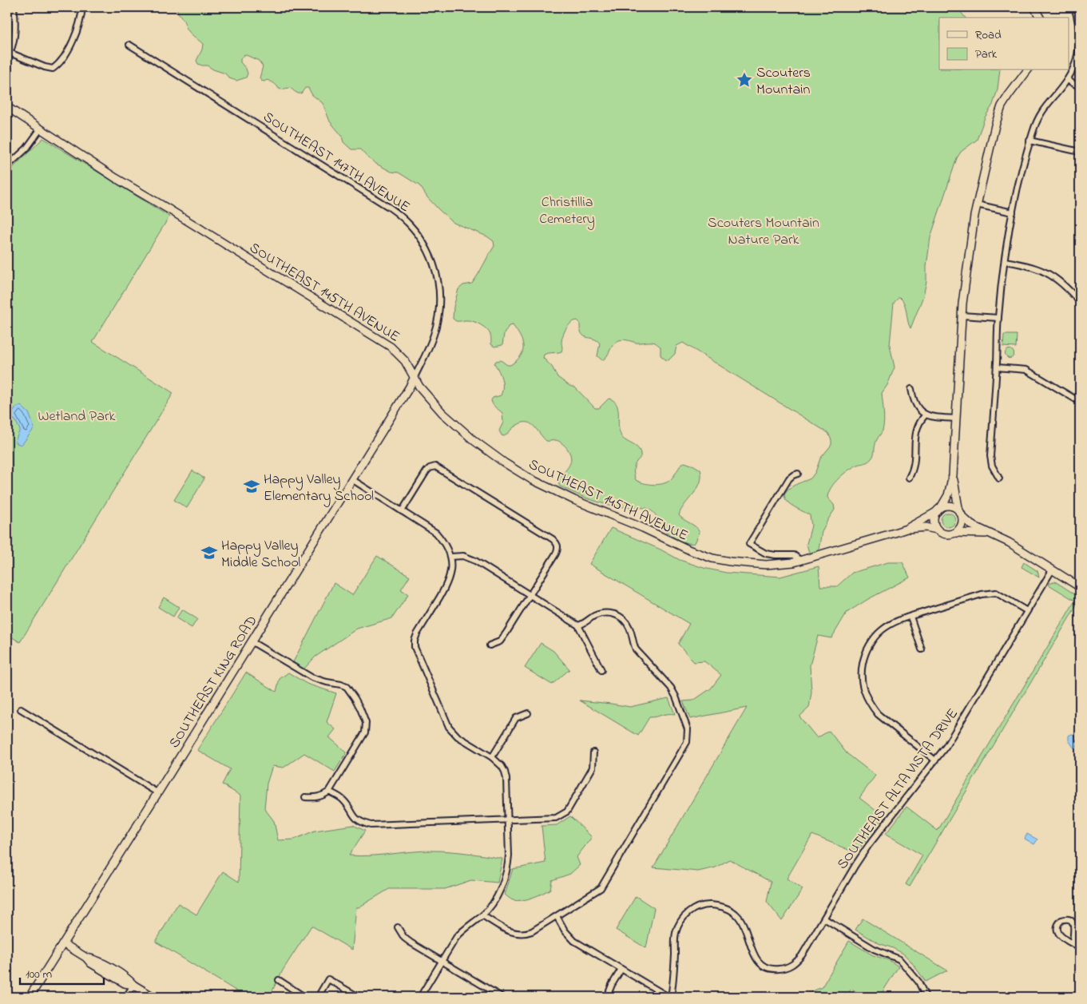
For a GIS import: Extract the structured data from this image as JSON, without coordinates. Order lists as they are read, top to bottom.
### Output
{
  "streets": {
    "main road": ["SOUTHEAST 145TH AVENUE", "SOUTHEAST KING ROAD"],
    "street": ["SOUTHEAST 147TH AVENUE", "SOUTHEAST ALTA VISTA DRIVE"]
  },
  "crossings": [
    ["SOUTHEAST 147TH AVENUE", "SOUTHEAST 145TH AVENUE"],
    ["SOUTHEAST 147TH AVENUE", "SOUTHEAST KING ROAD"],
    ["SOUTHEAST 145TH AVENUE", "SOUTHEAST KING ROAD"]
  ],
  "parks": ["Christillia Cemetery", "Scouters Mountain Nature Park", "Wetland Park"],
  "places": {
    "place": ["Scouters Mountain"],
    "school or university": ["Happy Valley Elementary School", "Happy Valley Middle School"]
  },
  "legend": ["Road", "Park"],
  "scale_bar": "100 m"
}
